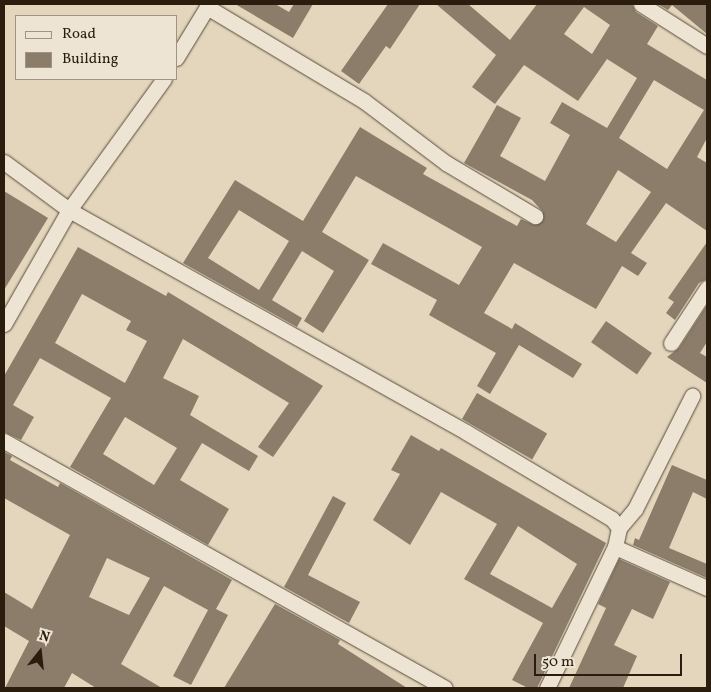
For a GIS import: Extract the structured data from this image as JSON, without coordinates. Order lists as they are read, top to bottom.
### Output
{
  "legend": ["Road", "Building"],
  "scale_bar": "50 m",
  "north": "top"
}
